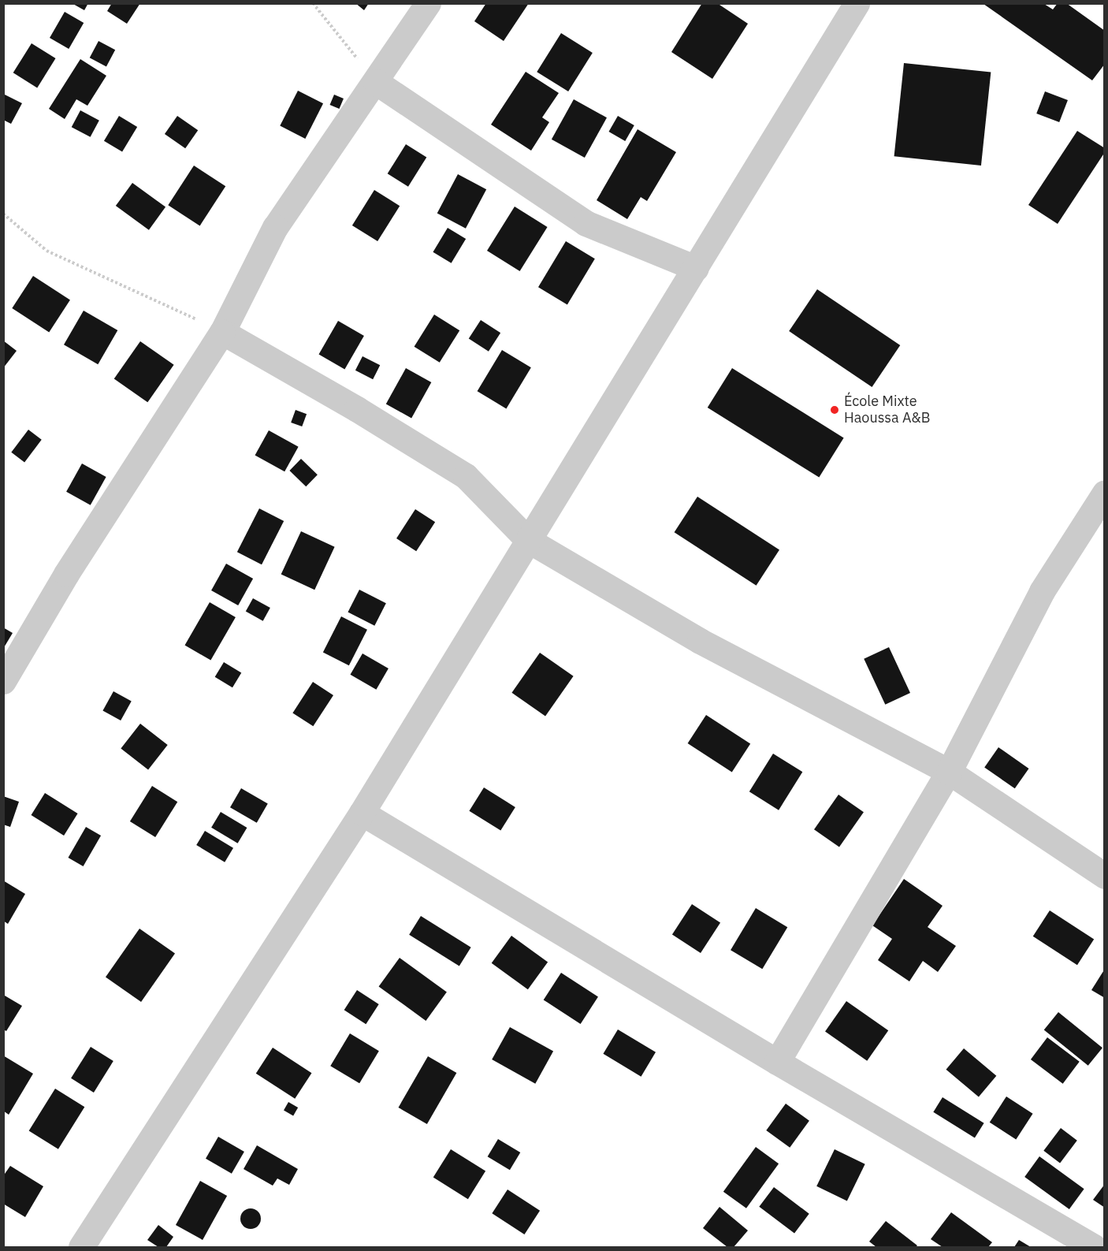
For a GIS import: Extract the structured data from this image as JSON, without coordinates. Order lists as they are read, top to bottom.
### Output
{
  "places": ["École Mixte Haoussa A&B"]
}
